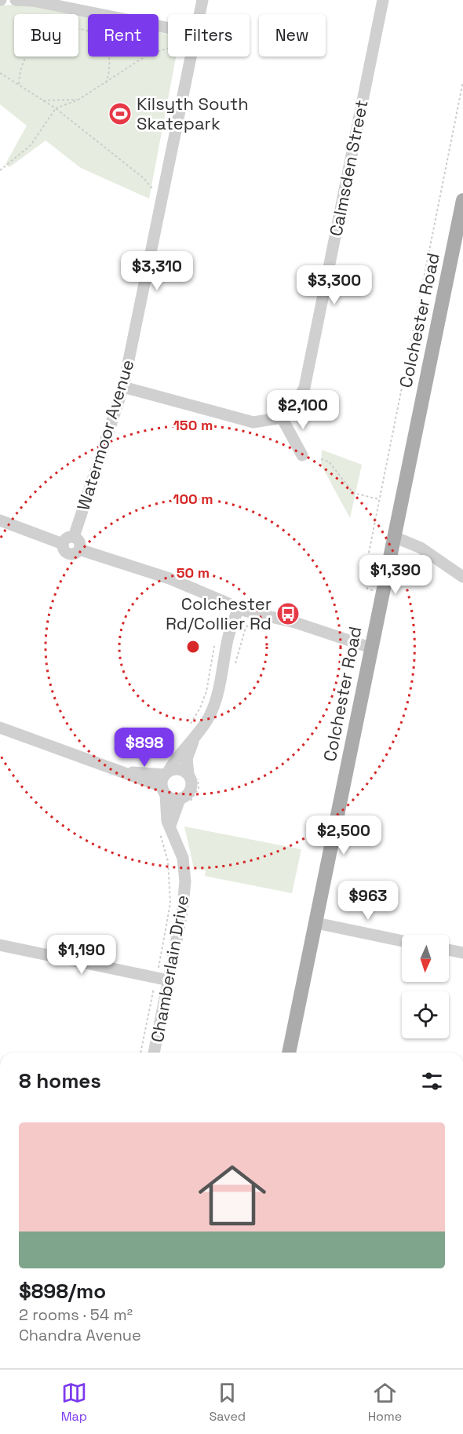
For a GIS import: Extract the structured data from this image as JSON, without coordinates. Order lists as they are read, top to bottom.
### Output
{
  "streets": {
    "main road": ["Colchester Road"],
    "street": ["Calmsden Street", "Watermoor Avenue", "Chamberlain Drive"]
  },
  "places": {
    "sports": ["Kilsyth South Skatepark"],
    "bus stop": ["Colchester Rd/Collier Rd"]
  },
  "north": "bottom",
  "page": {
    "chip": [
      "Buy",
      "Rent",
      "Filters",
      "New"
    ],
    "price": [
      "$3,310",
      "$3,300",
      "$2,100",
      "$1,390",
      "$898",
      "$2,500",
      "$963",
      "$1,190"
    ],
    "heading": "8 homes",
    "list": [
      {
        "name": "$898/mo",
        "note": "2 rooms · 54 m² · Chandra Avenue"
      }
    ],
    "tabs": ["Map", "Saved", "Home"]
  },
  "rings": ["150 m", "100 m", "50 m"]
}
